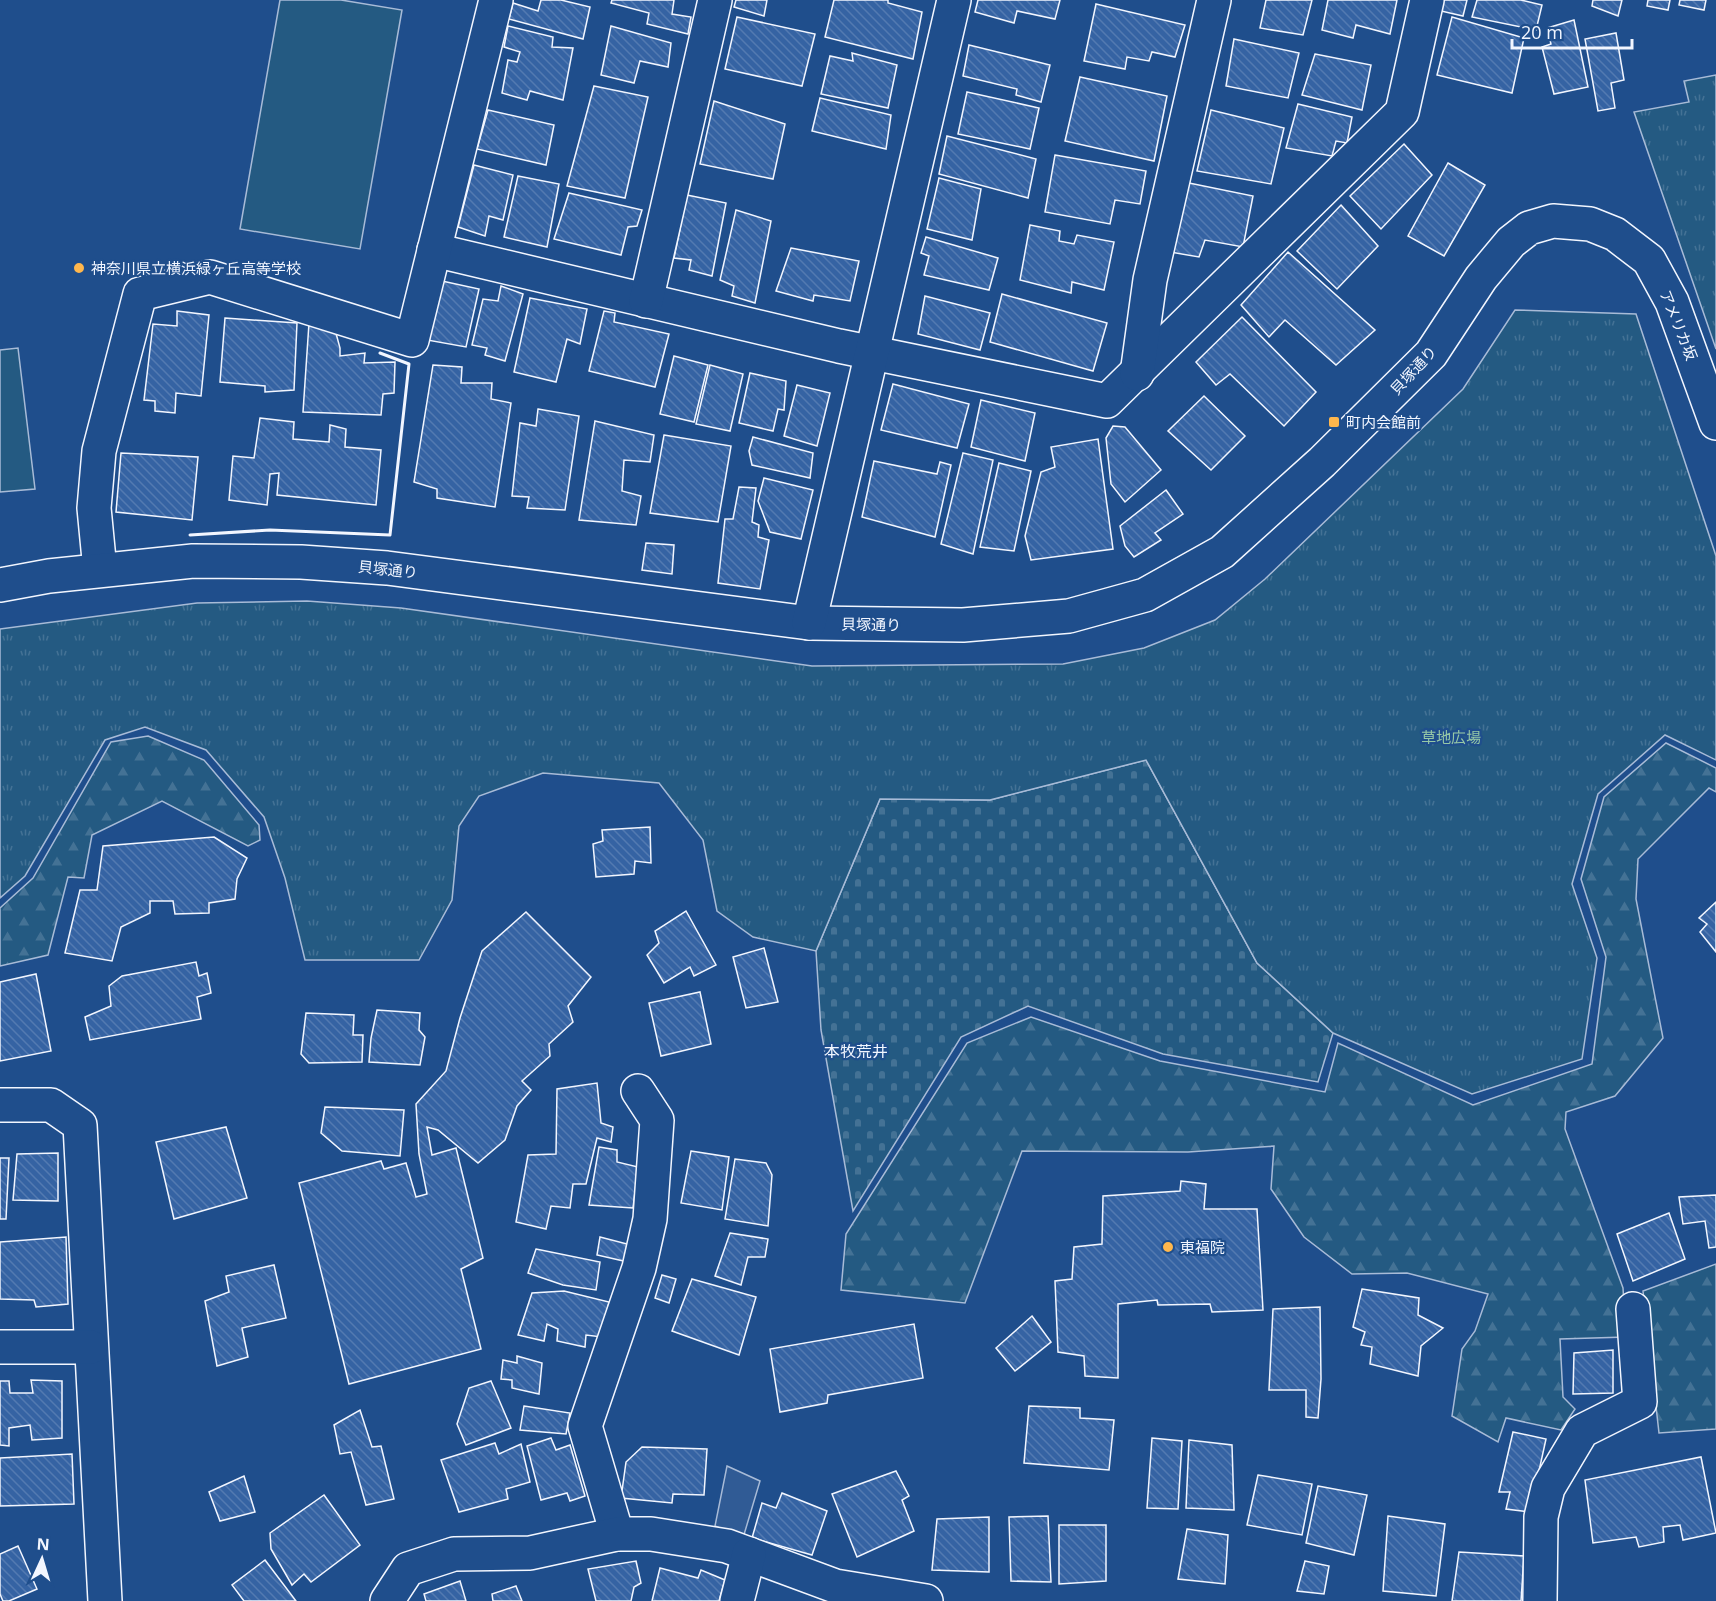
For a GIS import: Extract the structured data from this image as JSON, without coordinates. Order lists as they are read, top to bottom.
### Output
{
  "streets": {
    "street": ["アメリカ坂", "貝塚通り"]
  },
  "crossings": [
    ["アメリカ坂", "貝塚通り"]
  ],
  "districts": ["本牧荒井"],
  "parks": ["草地広場"],
  "places": {
    "other": ["神奈川県立横浜緑ヶ丘高等学校", "東福院"],
    "transit": ["町内会館前"]
  },
  "scale_bar": "20 m",
  "north": "top"
}
